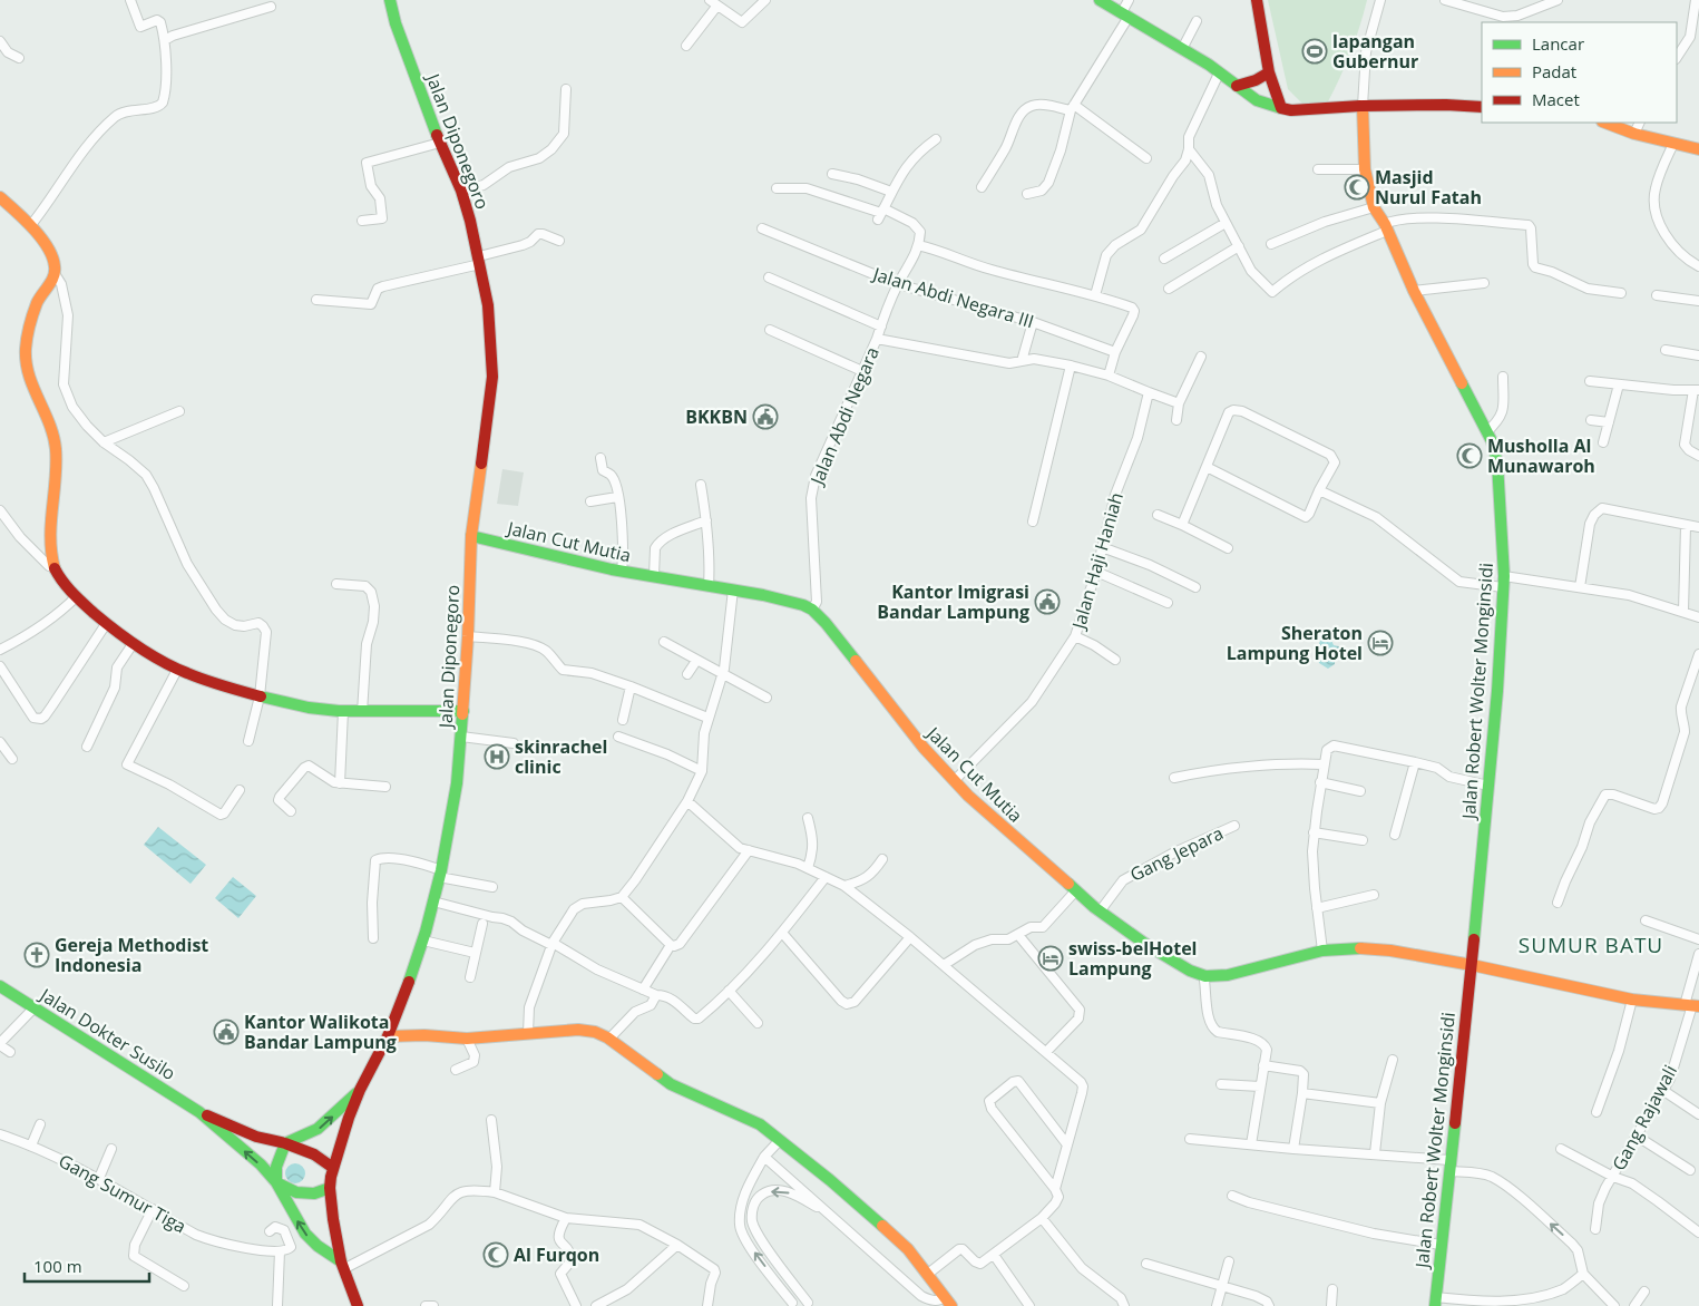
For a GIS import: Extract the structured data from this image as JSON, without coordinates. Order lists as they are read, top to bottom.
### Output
{
  "streets": {
    "main road": [
      "Jalan Diponegoro",
      "Jalan Cut Mutia",
      "Jalan Robert Wolter Monginsidi",
      "Jalan Dokter Susilo"
    ],
    "street": [
      "Jalan Abdi Negara III",
      "Jalan Abdi Negara",
      "Jalan Haji Haniah",
      "Gang Jepara",
      "Gang Rajawali",
      "Gang Sumur Tiga"
    ]
  },
  "crossings": [
    ["Jalan Diponegoro", "Jalan Cut Mutia"],
    ["Jalan Diponegoro", "Jalan Dokter Susilo"],
    ["Jalan Abdi Negara", "Jalan Cut Mutia"],
    ["Jalan Abdi Negara", "Jalan Haji Haniah"],
    ["Jalan Cut Mutia", "Jalan Haji Haniah"],
    ["Jalan Cut Mutia", "Jalan Robert Wolter Monginsidi"],
    ["Jalan Cut Mutia", "Gang Jepara"],
    ["Jalan Cut Mutia", "Gang Rajawali"]
  ],
  "districts": ["SUMUR BATU"],
  "places": {
    "sports": ["lapangan Gubernur"],
    "mosque": ["Masjid Nurul Fatah", "Musholla Al Munawaroh", "Al Furqon"],
    "public building": ["BKKBN", "Kantor Imigrasi Bandar Lampung", "Kantor Walikota Bandar Lampung"],
    "hotel": ["Sheraton Lampung Hotel", "swiss-belHotel Lampung"],
    "hospital": ["skinrachel clinic"],
    "church": ["Gereja Methodist Indonesia"]
  },
  "legend": ["Lancar", "Padat", "Macet"],
  "scale_bar": "100 m"
}
